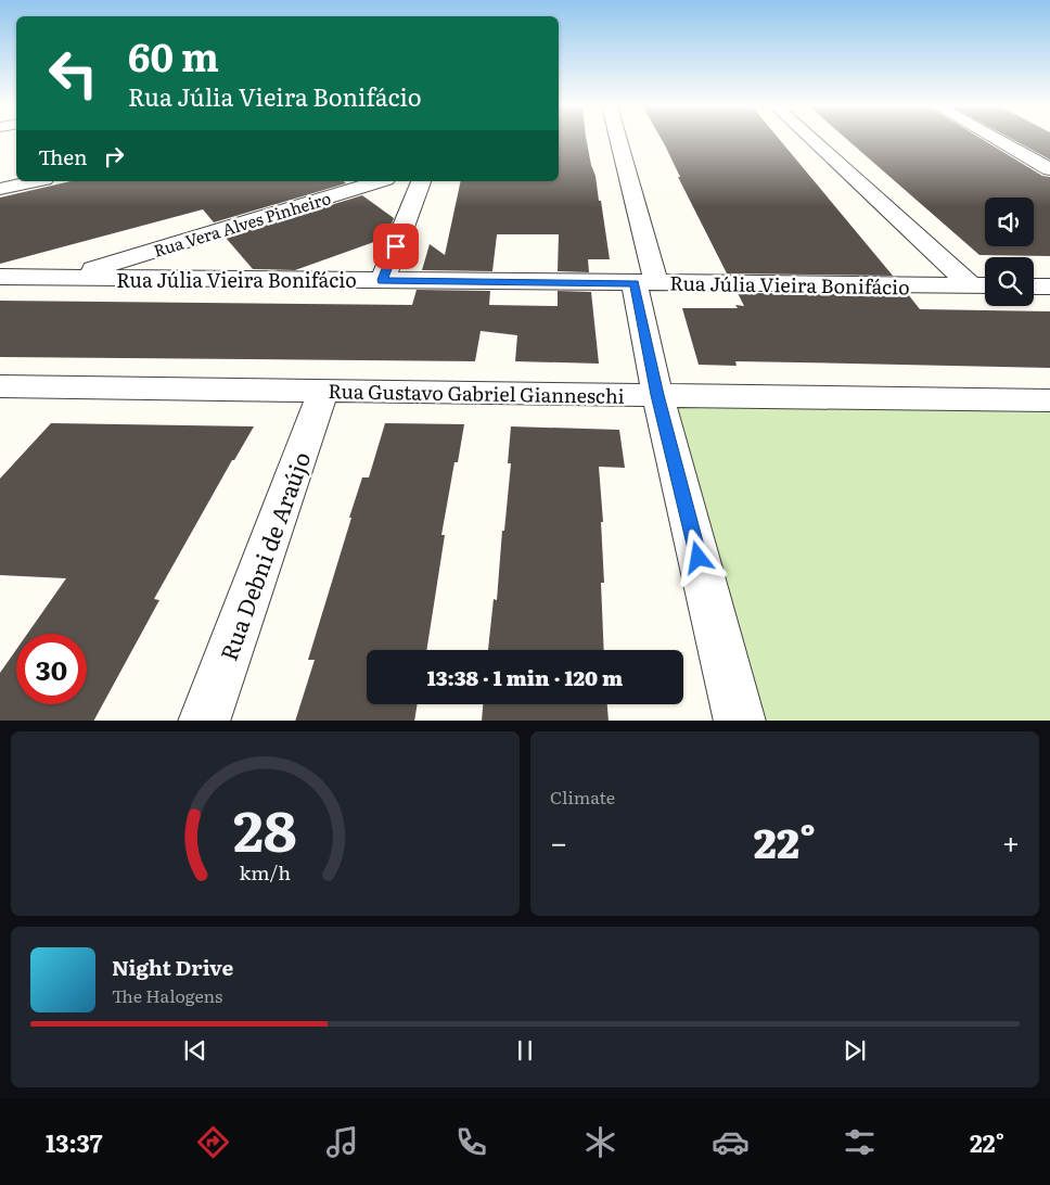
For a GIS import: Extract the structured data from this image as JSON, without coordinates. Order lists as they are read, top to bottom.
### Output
{
  "streets": {
    "street": [
      "Rua Vera Alves Pinheiro",
      "Rua Júlia Vieira Bonifácio",
      "Rua Gustavo Gabriel Gianneschi",
      "Rua Debni de Araújo"
    ]
  },
  "crossings": [
    ["Rua Vera Alves Pinheiro", "Rua Júlia Vieira Bonifácio"],
    ["Rua Gustavo Gabriel Gianneschi", "Rua Debni de Araújo"]
  ],
  "page": {
    "turn": ["60 m", "Rua Júlia Vieira Bonifácio"],
    "then": "Then",
    "limit": "30",
    "trip": "13:38 · 1 min · 120 m",
    "tile": "Climate",
    "heat": ["−", "22°", "+"],
    "song": ["Night Drive", "The Halogens"],
    "tabs": ["13:37", "22°"],
    "gauge": ["28", "km/h"]
  }
}
